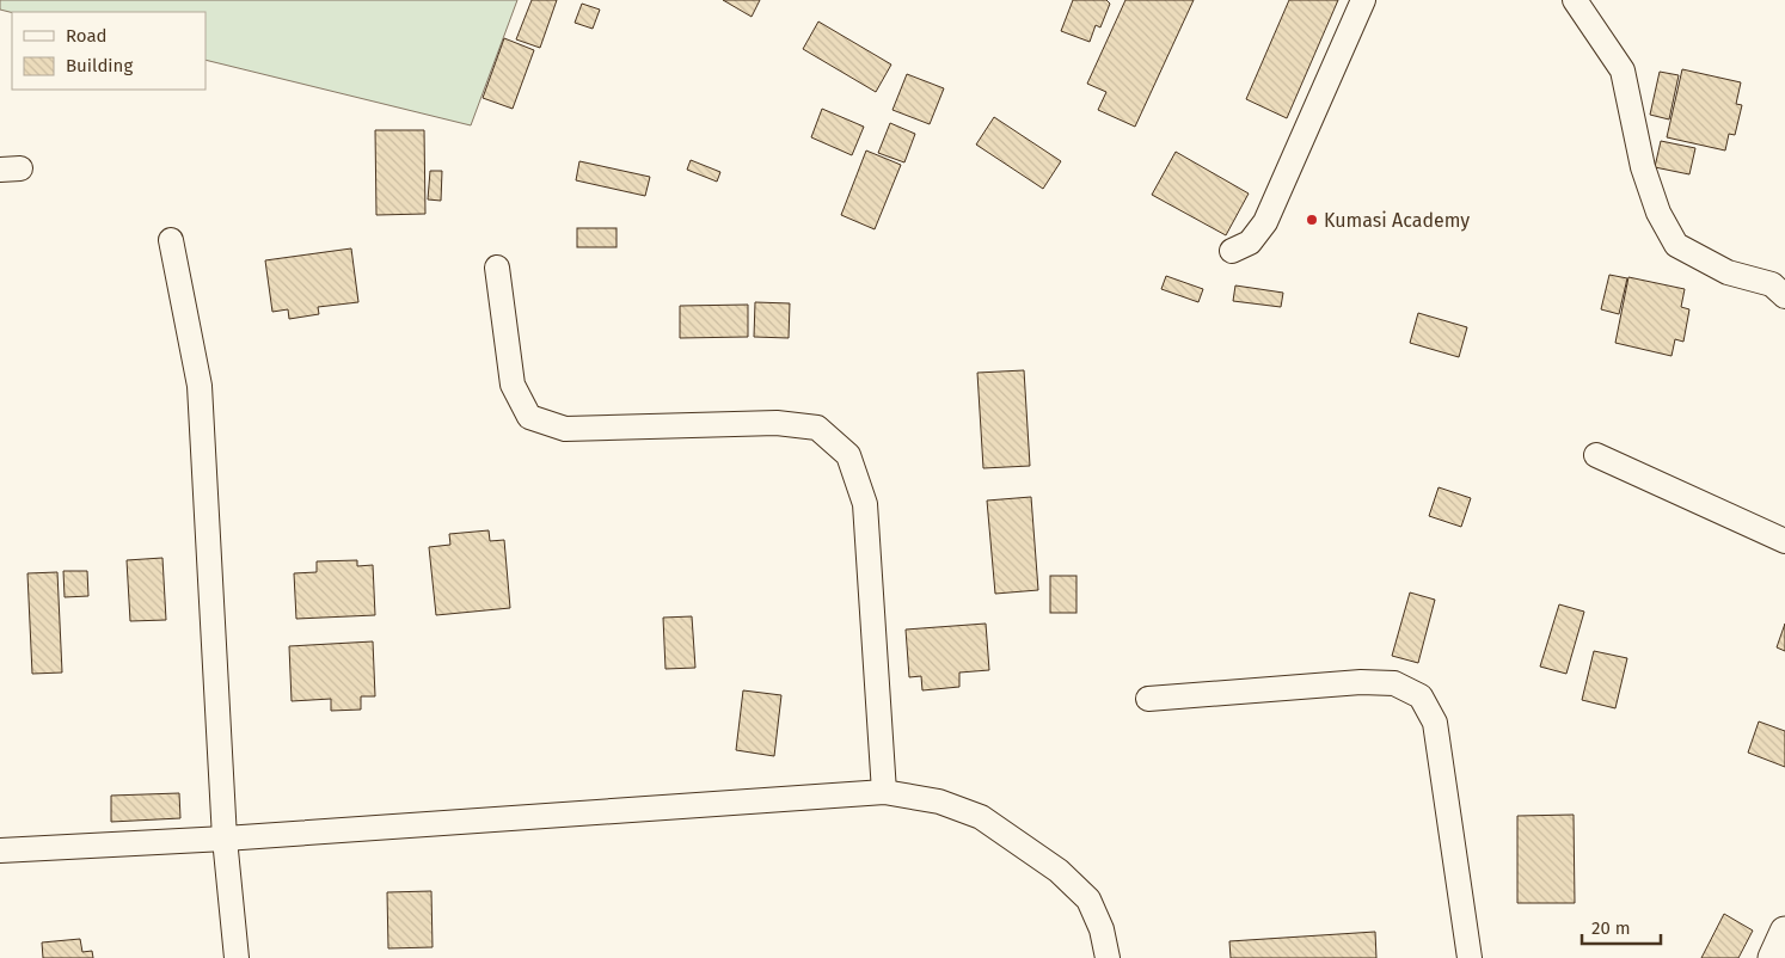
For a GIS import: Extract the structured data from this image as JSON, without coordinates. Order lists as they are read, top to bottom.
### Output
{
  "places": ["Kumasi Academy"],
  "legend": ["Road", "Building"],
  "scale_bar": "20 m"
}
